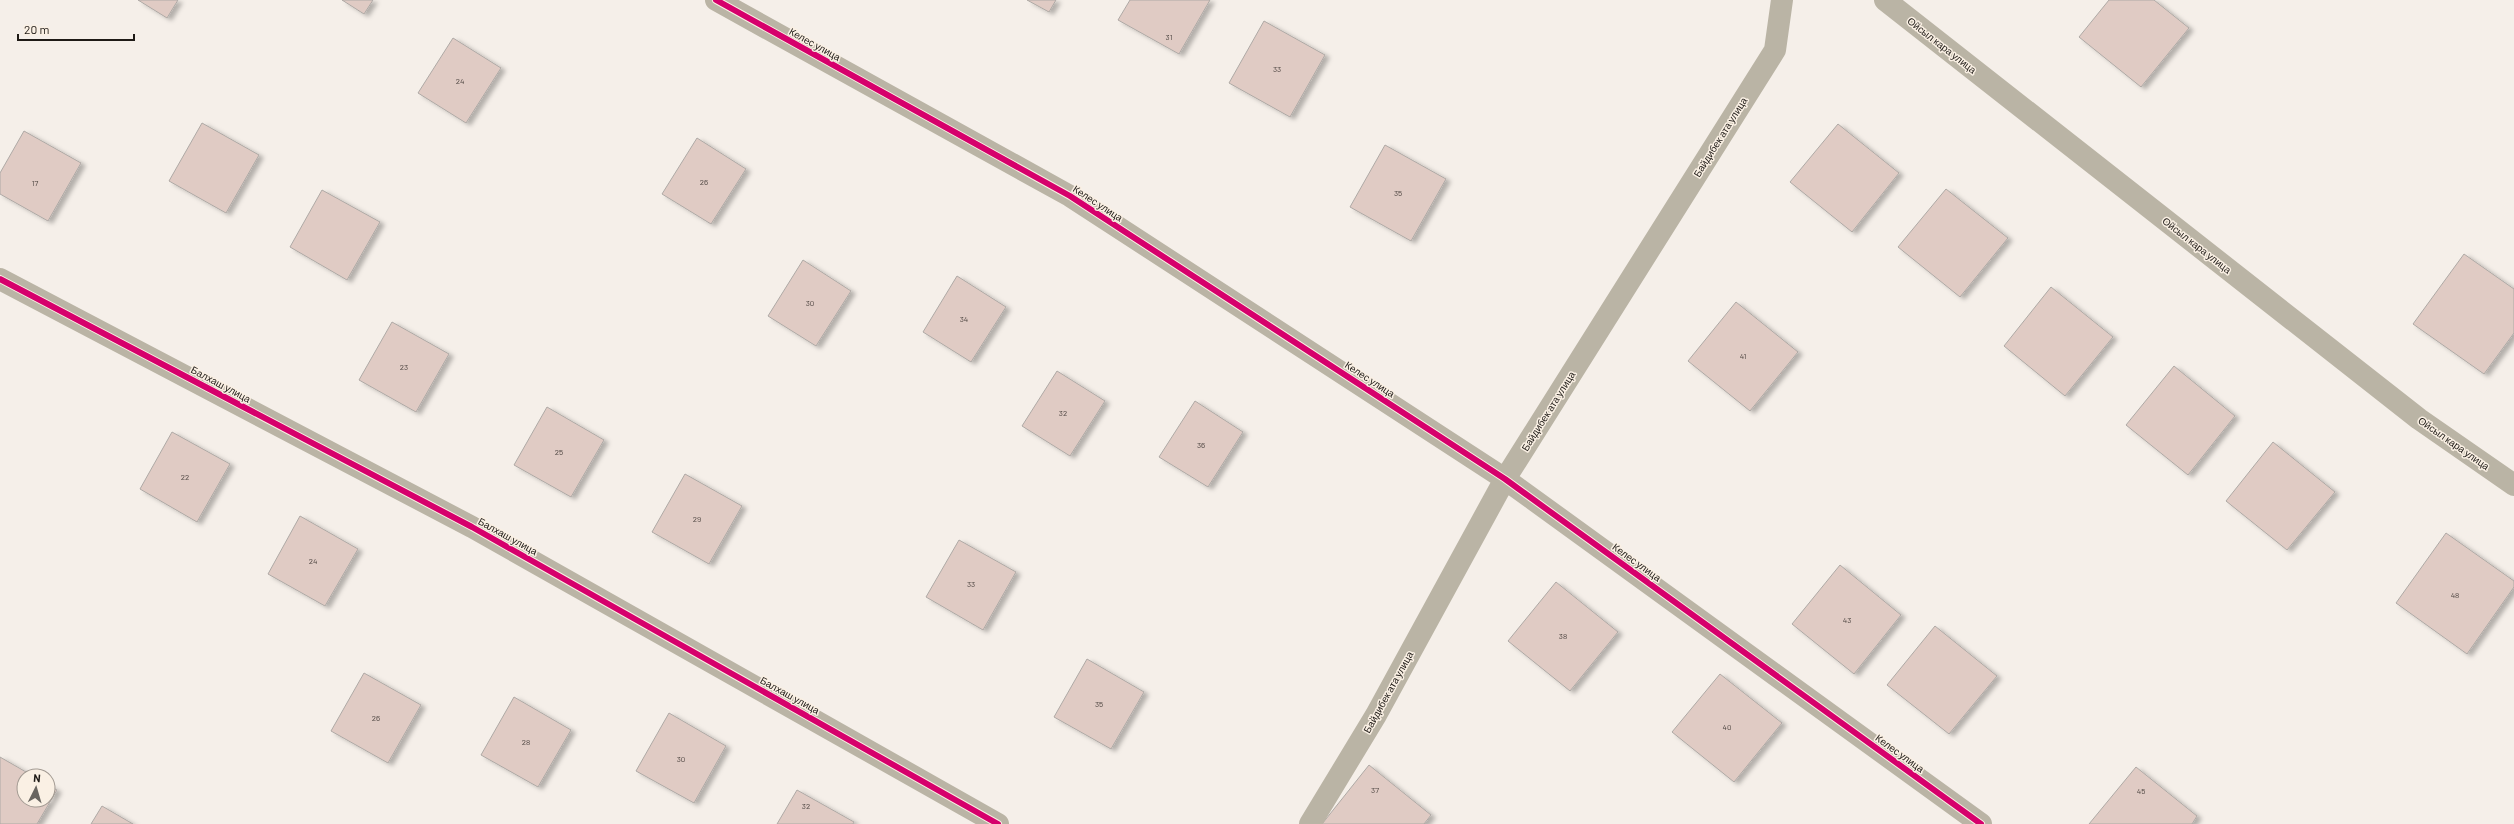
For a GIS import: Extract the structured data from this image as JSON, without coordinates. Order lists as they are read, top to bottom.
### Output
{
  "streets": {
    "street": [
      "Келес улица",
      "Ойсыл кара улица",
      "Байдибек ата улица",
      "Балхаш улица"
    ]
  },
  "crossings": [
    ["Келес улица", "Байдибек ата улица"]
  ],
  "house_numbers": [
    "31",
    "33",
    "24",
    "26",
    "17",
    "35",
    "30",
    "34",
    "41",
    "23",
    "32",
    "36",
    "25",
    "22",
    "29",
    "24",
    "33",
    "48",
    "43",
    "38",
    "35",
    "26",
    "40",
    "28",
    "30",
    "37",
    "45",
    "32"
  ],
  "scale_bar": "20 m",
  "north": "top"
}
